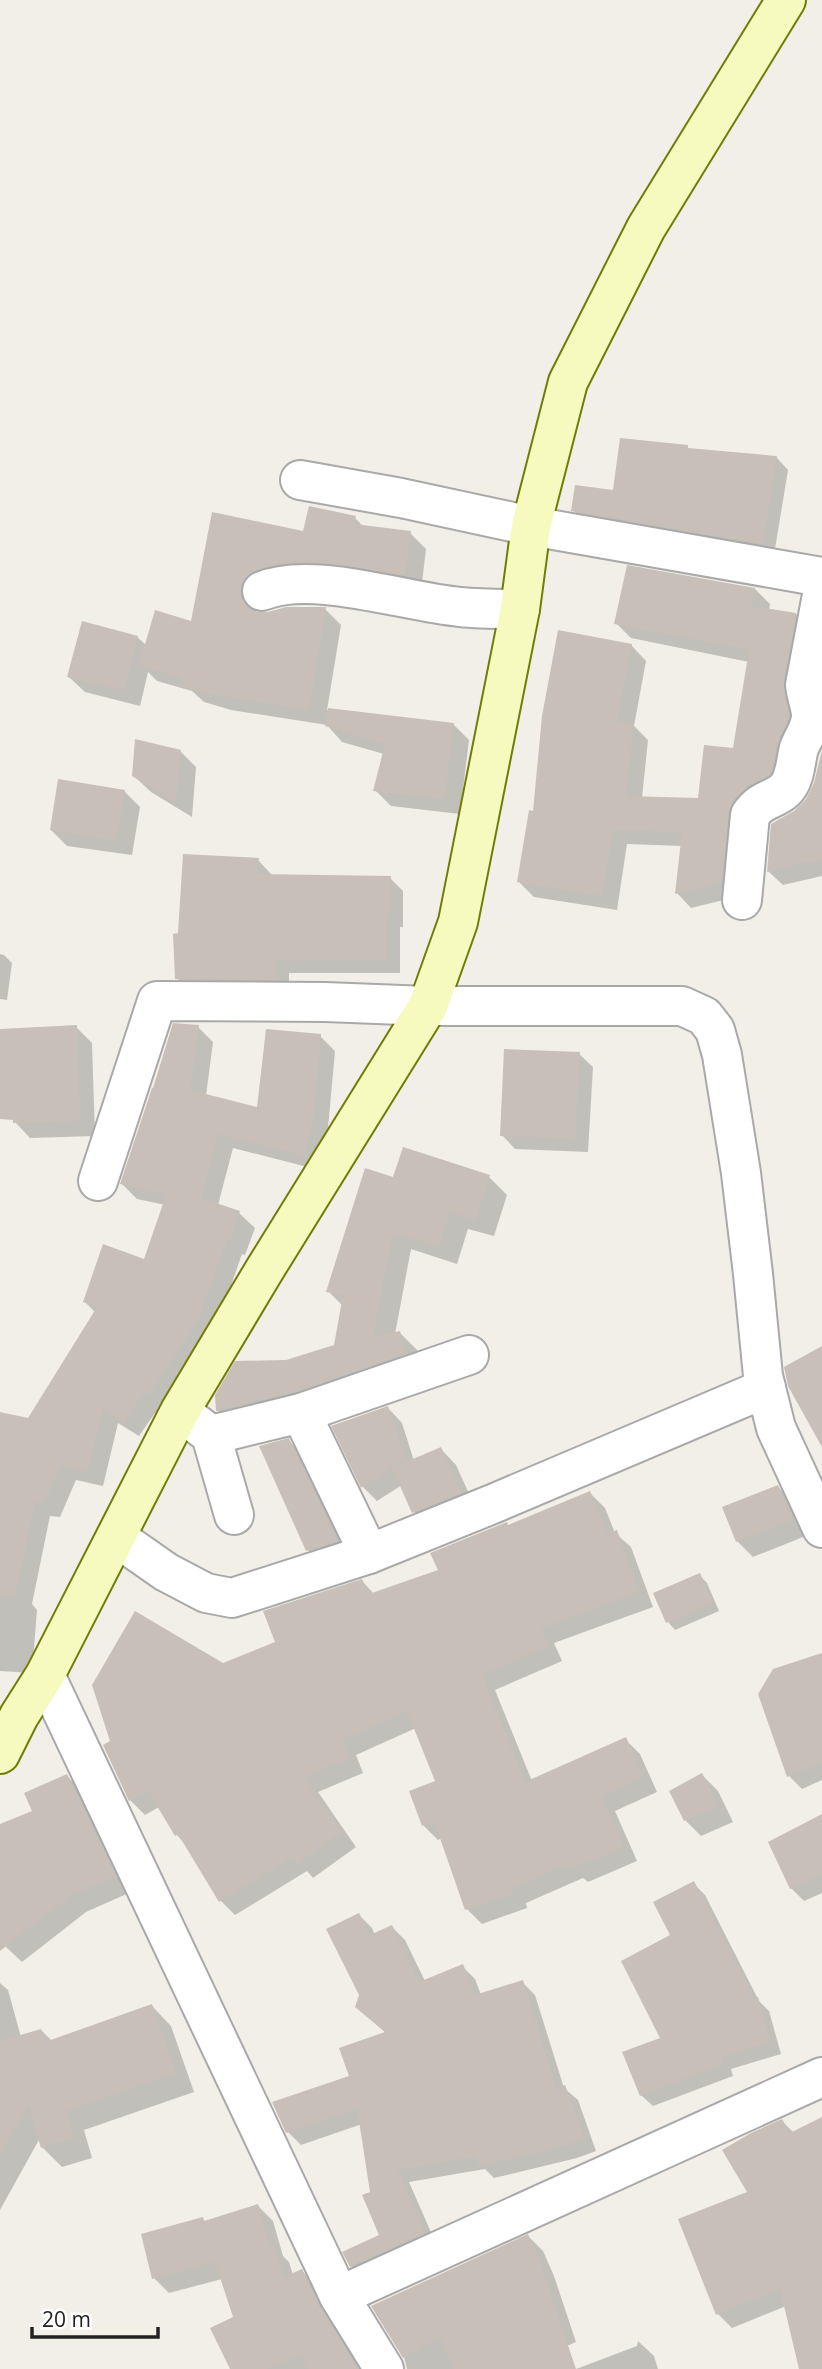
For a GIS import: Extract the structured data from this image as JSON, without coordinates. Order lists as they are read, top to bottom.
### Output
{
  "scale_bar": "20 m"
}
